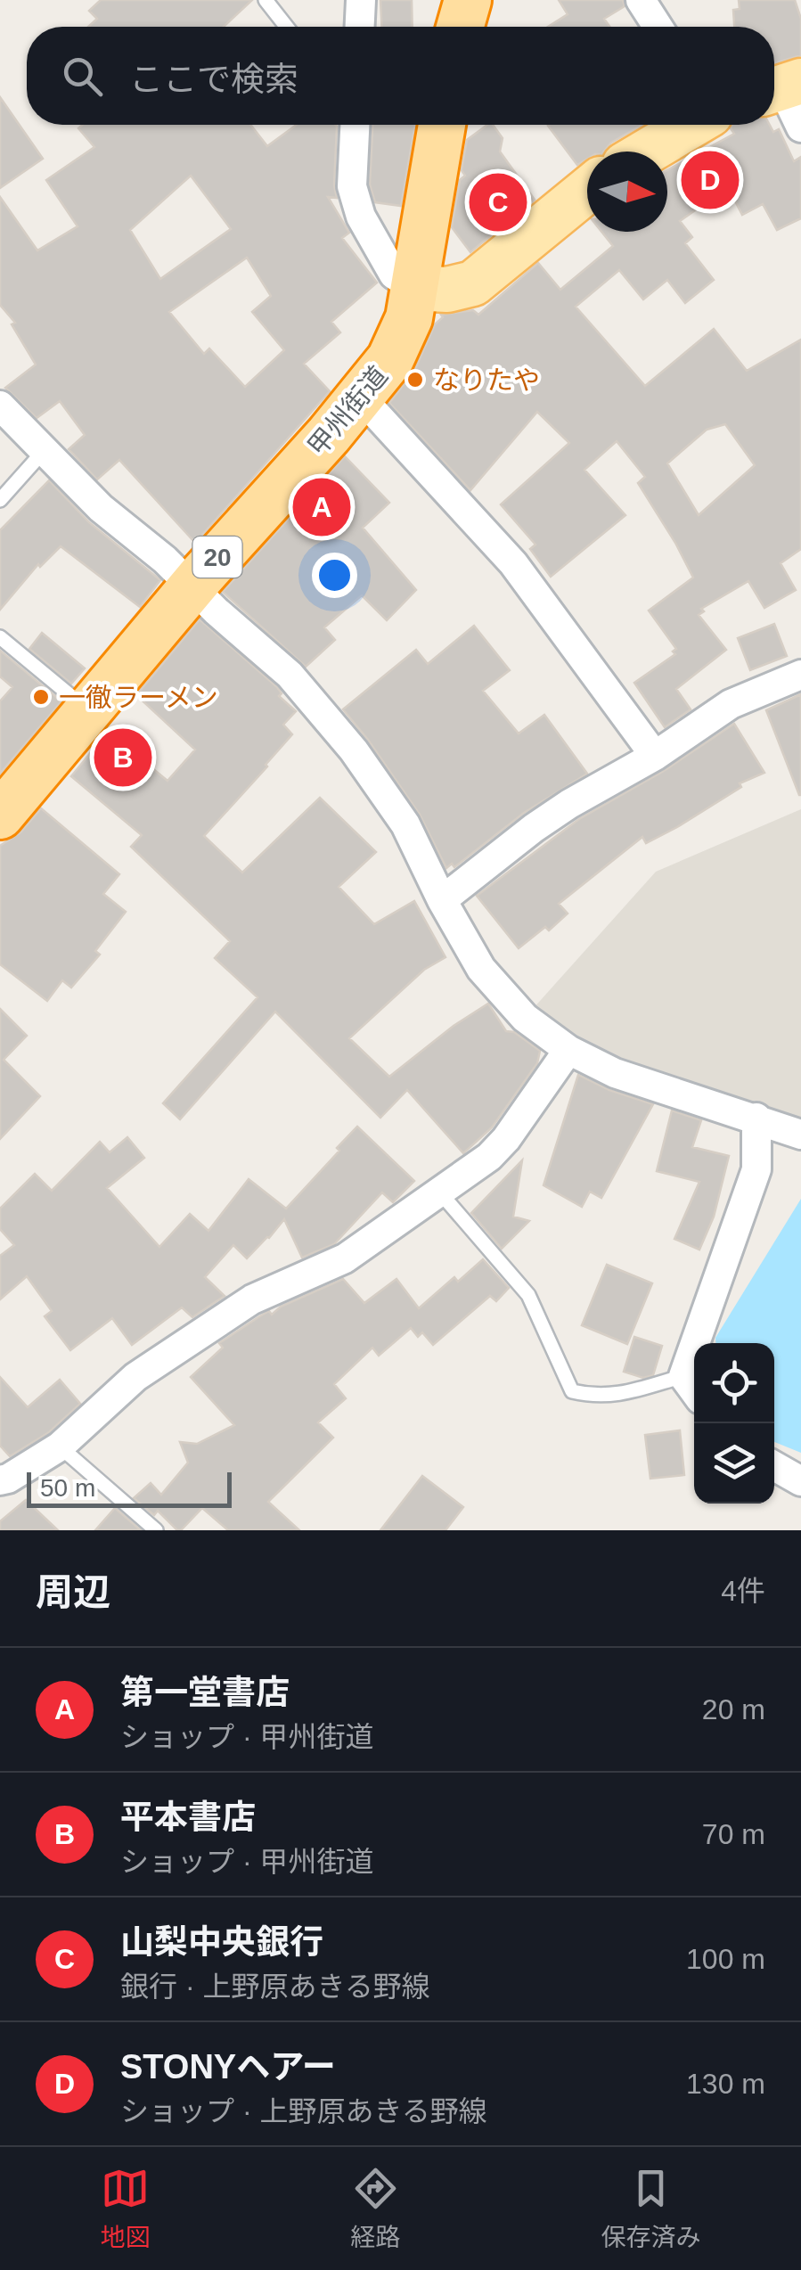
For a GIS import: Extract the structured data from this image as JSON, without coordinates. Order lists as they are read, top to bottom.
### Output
{
  "streets": {
    "highway": ["甲州街道", "20"]
  },
  "places": ["なりたや", "一徹ラーメン"],
  "scale_bar": "50 m",
  "north": "right",
  "page": {
    "search": "ここで検索",
    "pins": [
      "D",
      "C",
      "A",
      "B"
    ],
    "scale": "50 m",
    "heading": ["周辺", "4件"],
    "list": [
      {
        "mark": "A",
        "name": "第一堂書店",
        "note": "ショップ · 甲州街道",
        "value": "20 m"
      },
      {
        "mark": "B",
        "name": "平本書店",
        "note": "ショップ · 甲州街道",
        "value": "70 m"
      },
      {
        "mark": "C",
        "name": "山梨中央銀行",
        "note": "銀行 · 上野原あきる野線",
        "value": "100 m"
      },
      {
        "mark": "D",
        "name": "STONYヘアー",
        "note": "ショップ · 上野原あきる野線",
        "value": "130 m"
      }
    ],
    "nav": ["地図", "経路", "保存済み"]
  }
}
